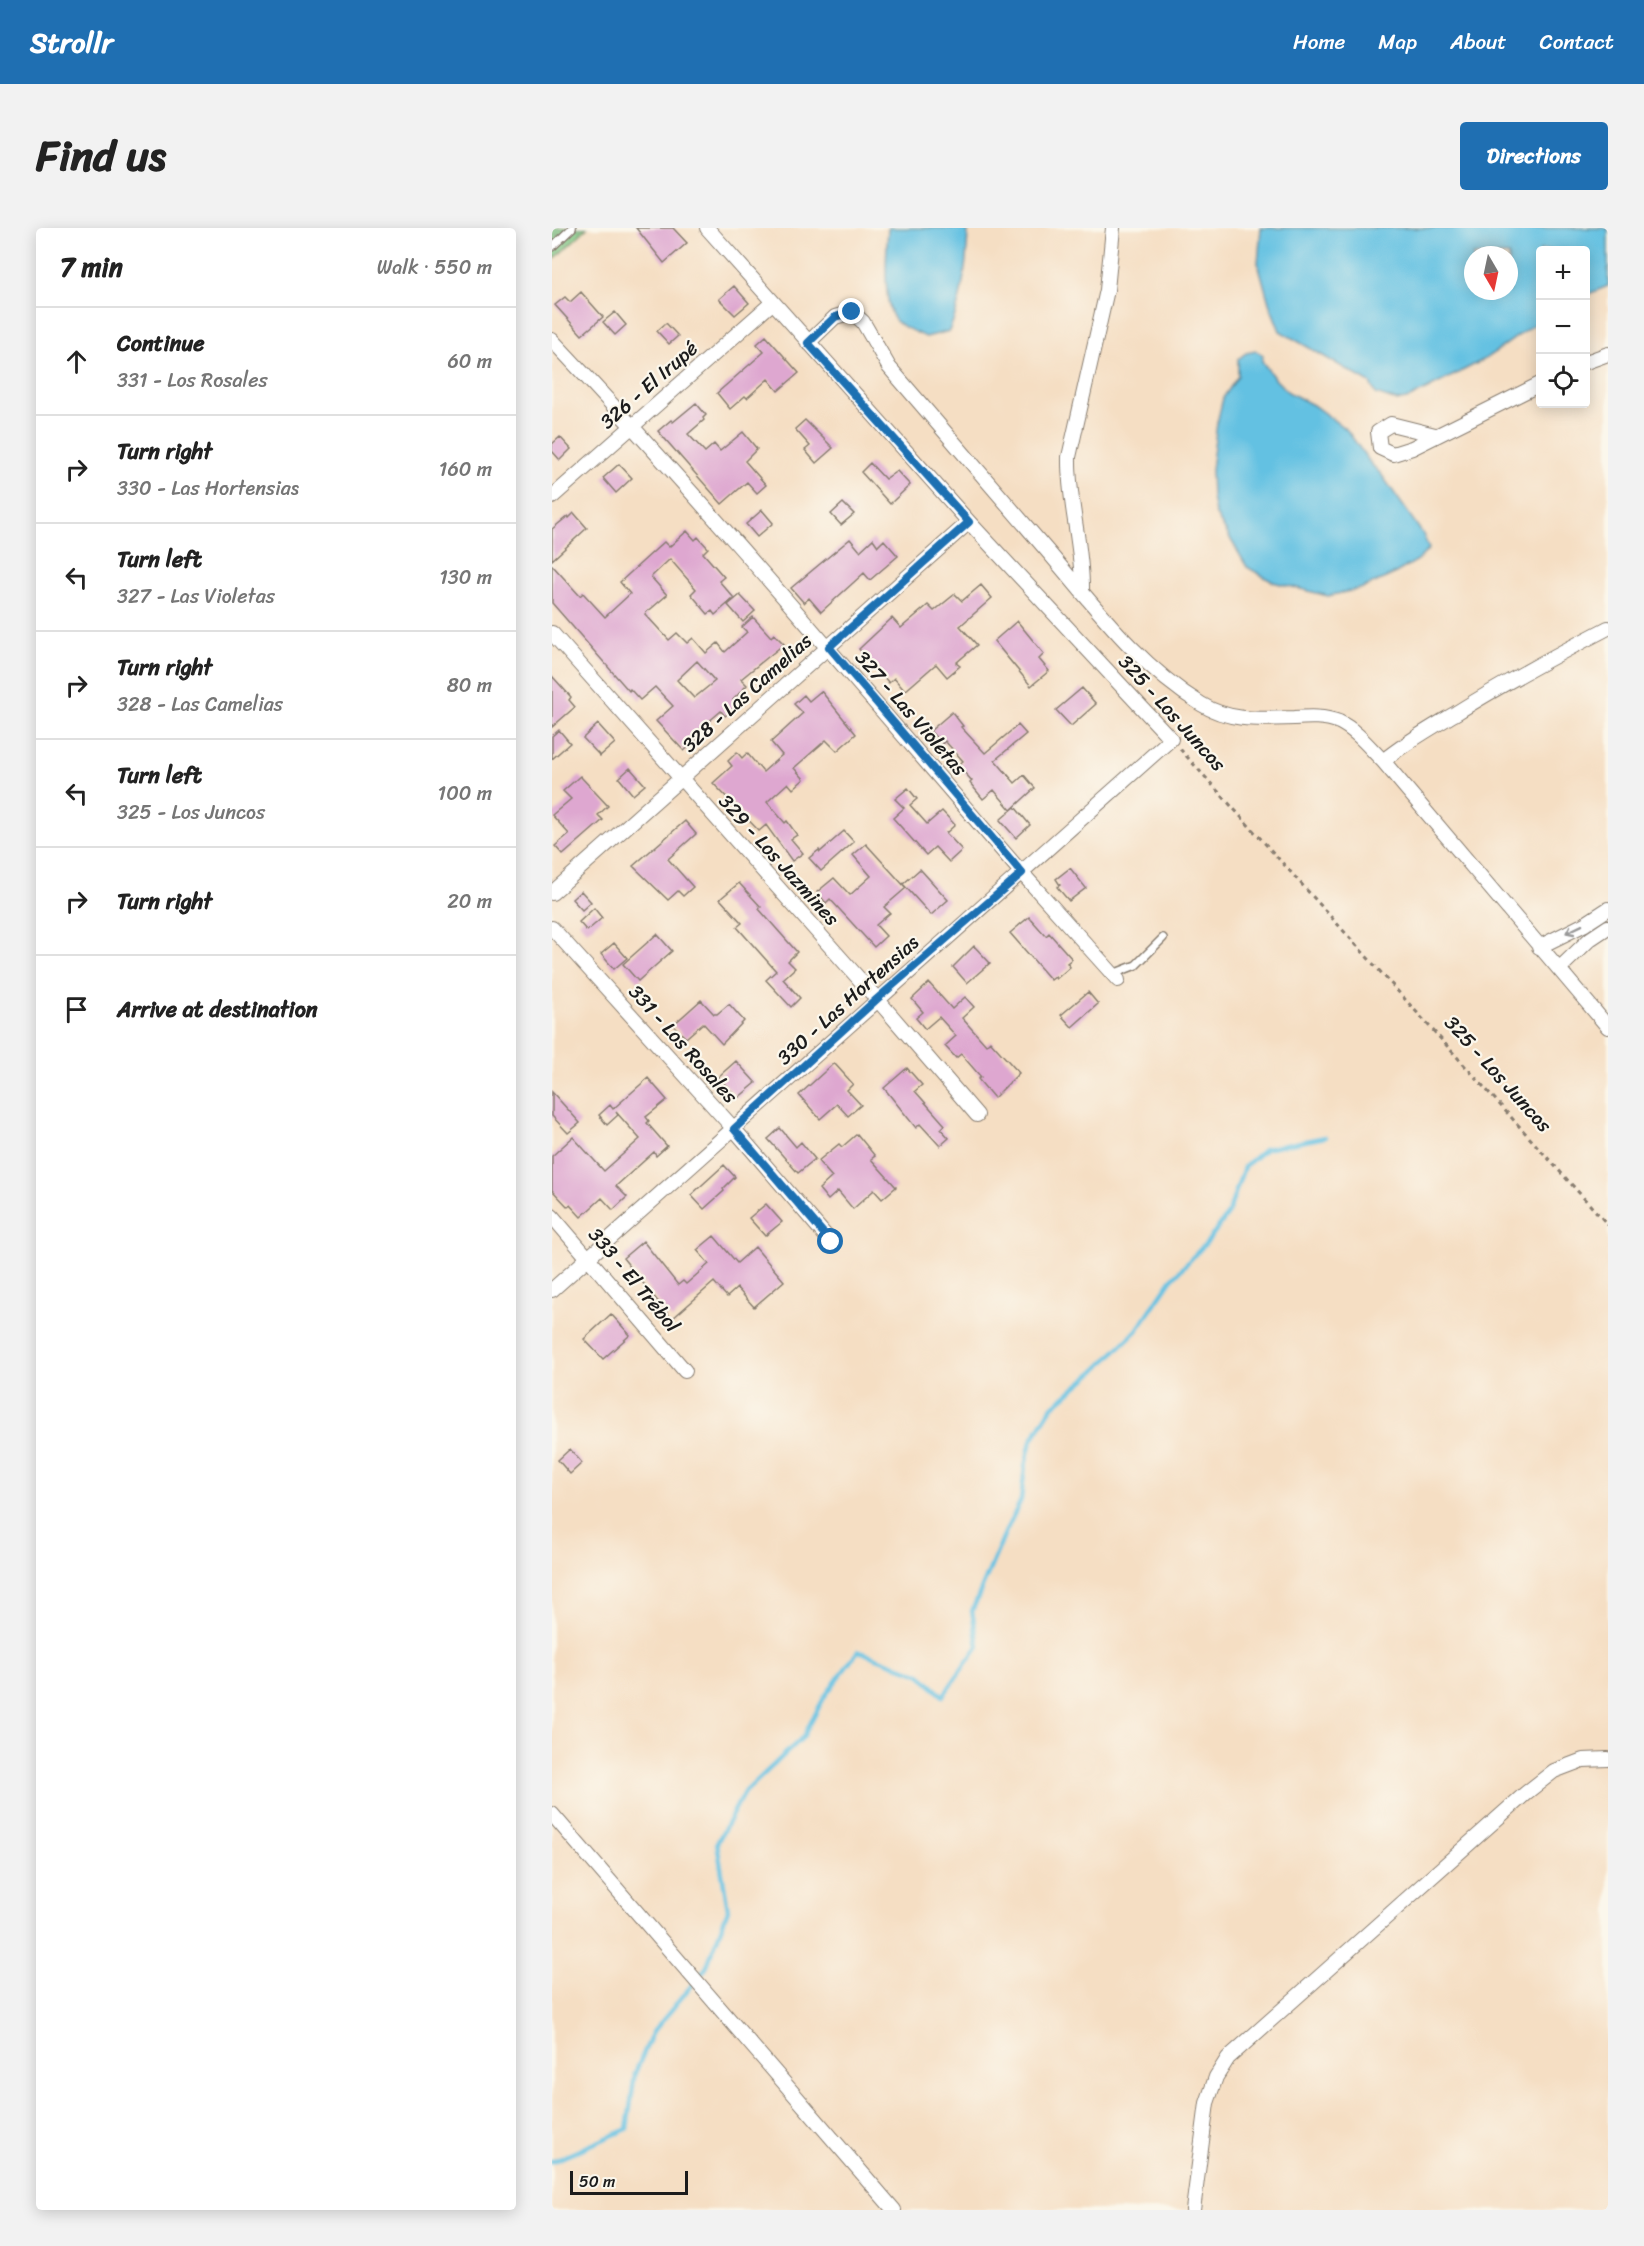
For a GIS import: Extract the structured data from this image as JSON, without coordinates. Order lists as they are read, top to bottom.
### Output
{
  "streets": {
    "street": [
      "326 - El Irupé",
      "328 - Las Camelias",
      "327 - Las Violetas",
      "325 - Los Juncos",
      "329 - Los Jazmines",
      "330 - Las Hortensias",
      "331 - Los Rosales",
      "333 - El Trébol"
    ]
  },
  "crossings": [
    ["326 - El Irupé", "327 - Las Violetas"],
    ["326 - El Irupé", "325 - Los Juncos"],
    ["328 - Las Camelias", "327 - Las Violetas"],
    ["328 - Las Camelias", "325 - Los Juncos"],
    ["328 - Las Camelias", "329 - Los Jazmines"],
    ["327 - Las Violetas", "330 - Las Hortensias"],
    ["325 - Los Juncos", "330 - Las Hortensias"],
    ["329 - Los Jazmines", "330 - Las Hortensias"],
    ["330 - Las Hortensias", "331 - Los Rosales"],
    ["330 - Las Hortensias", "333 - El Trébol"]
  ],
  "scale_bar": "50 m",
  "north": "bottom",
  "page": {
    "header": "Strollr",
    "nav": [
      "Home",
      "Map",
      "About",
      "Contact"
    ],
    "title": "Find us",
    "buttons": "Directions",
    "heading": ["7 min", "Walk · 550 m"],
    "map_buttons": ["+", "−"],
    "list": [
      ["Continue", "331 - Los Rosales", "60 m"],
      ["Turn right", "330 - Las Hortensias", "160 m"],
      ["Turn left", "327 - Las Violetas", "130 m"],
      ["Turn right", "328 - Las Camelias", "80 m"],
      ["Turn left", "325 - Los Juncos", "100 m"],
      ["Turn right", "20 m"],
      "Arrive at destination"
    ],
    "scale": "50 m"
  }
}
